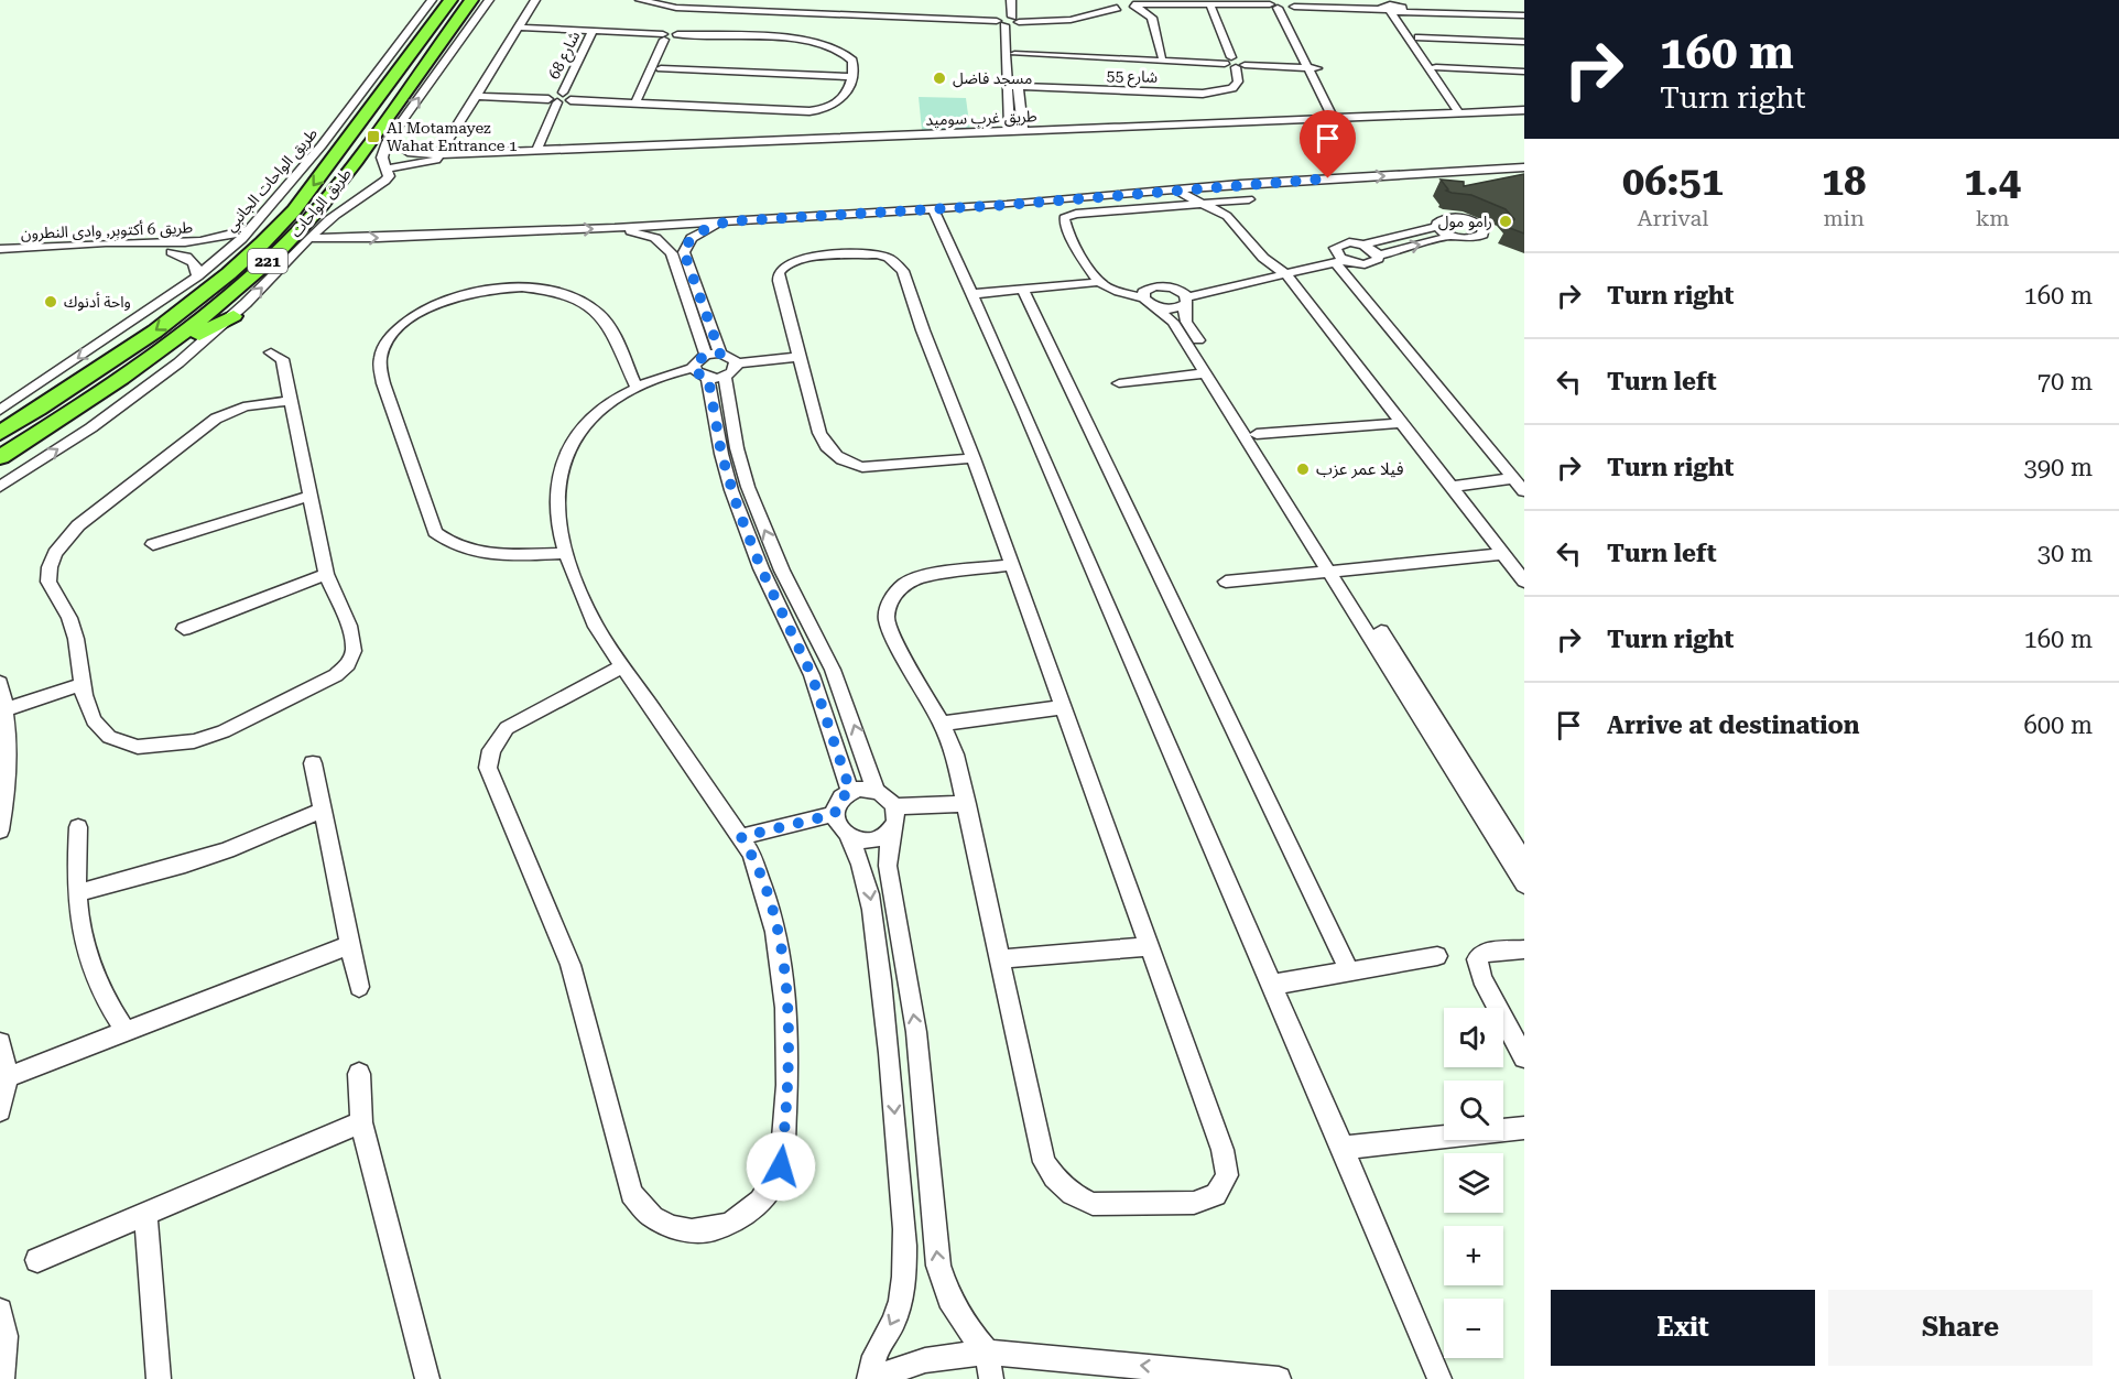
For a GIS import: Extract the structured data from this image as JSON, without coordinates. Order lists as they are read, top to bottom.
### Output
{
  "streets": {
    "highway": ["طريق الواحات", "221"],
    "street": [
      "شارع 68",
      "شارع 55",
      "طريق غرب سوميد",
      "طريق الواحات الجانبي",
      "طريق 6 أكتوبر, وادى النطرون"
    ]
  },
  "crossings": [
    ["شارع 68", "طريق غرب سوميد"],
    ["طريق الواحات الجانبي", "طريق 6 أكتوبر, وادى النطرون"]
  ],
  "places": {
    "other": [
      "مسجد فاضل",
      "رامو مول",
      "واحة أدنوك",
      "فيلا عمر عزب"
    ],
    "transit": ["Al Motamayez Wahat Entrance 1"]
  },
  "page": {
    "turn": ["160 m", "Turn right"],
    "eta": [
      "06:51",
      "Arrival",
      "18",
      "min",
      "1.4",
      "km"
    ],
    "list": [
      {
        "name": "Turn right",
        "value": "160 m"
      },
      {
        "name": "Turn left",
        "value": "70 m"
      },
      {
        "name": "Turn right",
        "value": "390 m"
      },
      {
        "name": "Turn left",
        "value": "30 m"
      },
      {
        "name": "Turn right",
        "value": "160 m"
      },
      {
        "name": "Arrive at destination",
        "value": "600 m"
      }
    ],
    "map_buttons": ["+", "−"],
    "buttons": ["Exit", "Share"]
  }
}
